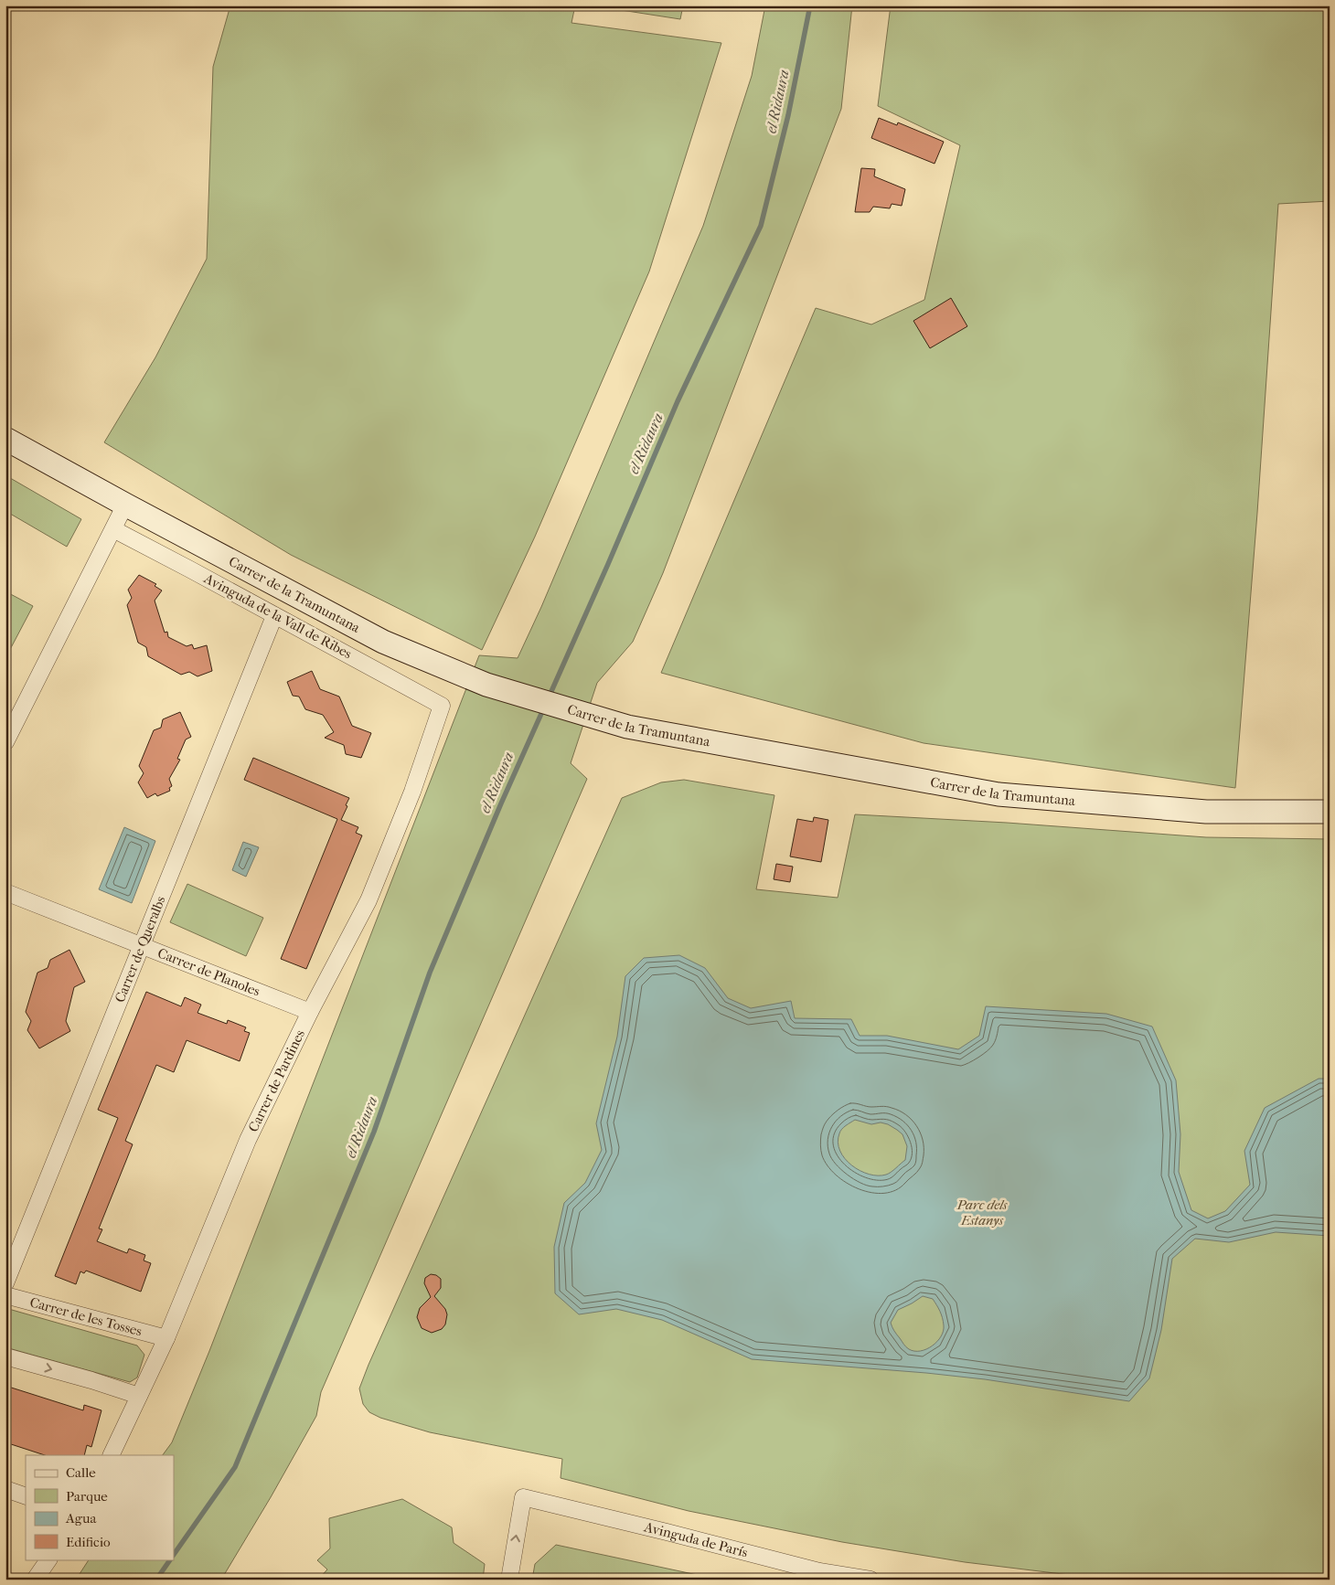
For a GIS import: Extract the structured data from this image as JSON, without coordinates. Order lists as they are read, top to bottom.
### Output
{
  "streets": {
    "main road": ["Carrer de la Tramuntana"],
    "street": [
      "Avinguda de la Vall de Ribes",
      "Carrer de Queralbs",
      "Carrer de Planoles",
      "Carrer de Pardines",
      "Carrer de les Tosses",
      "Avinguda de París"
    ]
  },
  "crossings": [
    ["Avinguda de la Vall de Ribes", "Carrer de Queralbs"],
    ["Avinguda de la Vall de Ribes", "Carrer de Pardines"],
    ["Carrer de Queralbs", "Carrer de Planoles"],
    ["Carrer de Planoles", "Carrer de Pardines"],
    ["Carrer de Pardines", "Carrer de les Tosses"]
  ],
  "one_way": ["Avinguda de París"],
  "water": ["el Ridaura"],
  "parks": ["Parc dels Estanys"],
  "legend": [
    "Calle",
    "Parque",
    "Agua",
    "Edificio"
  ]
}
